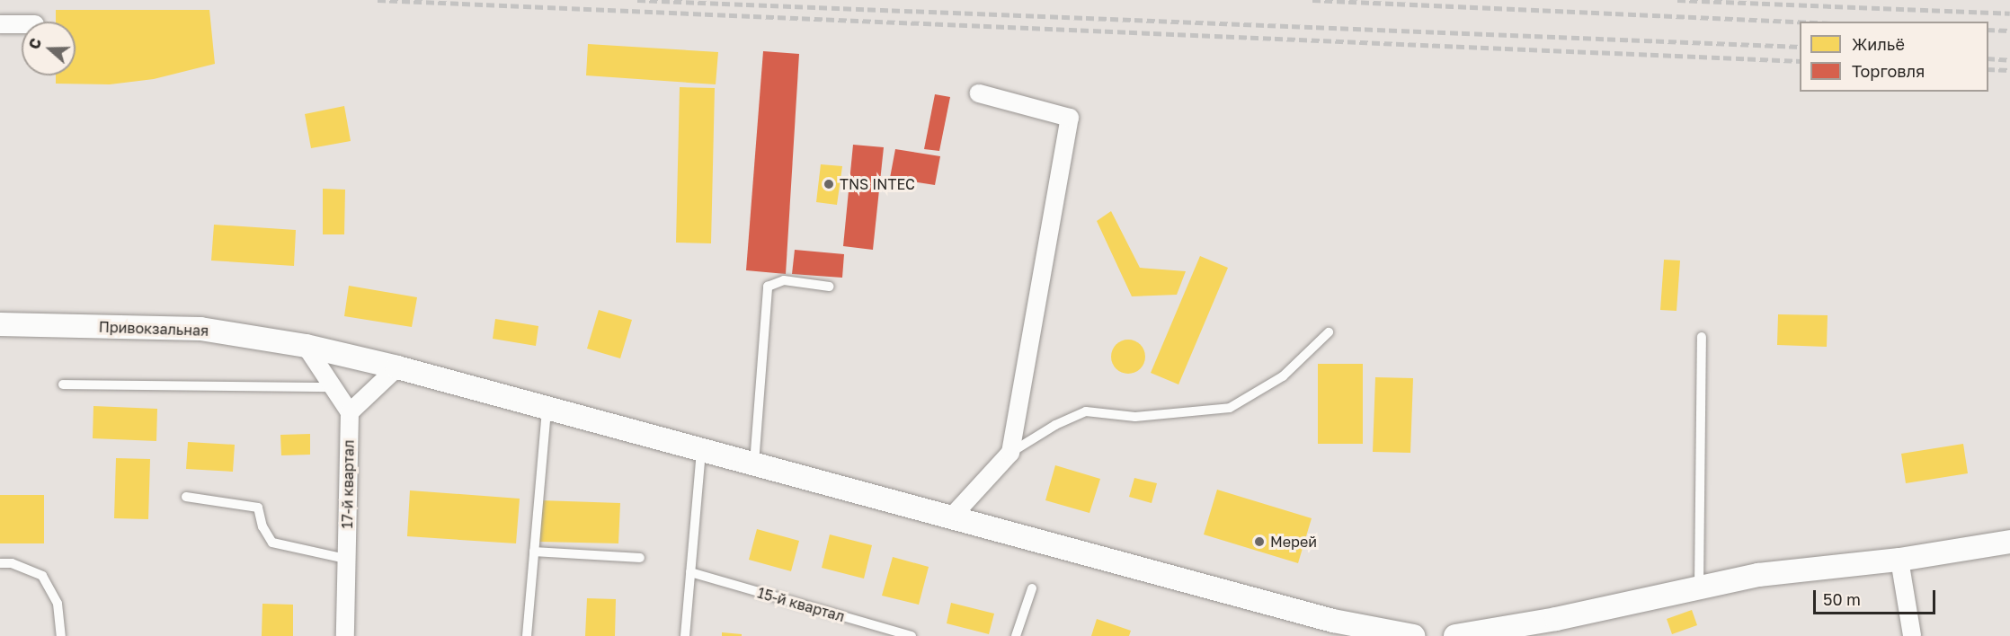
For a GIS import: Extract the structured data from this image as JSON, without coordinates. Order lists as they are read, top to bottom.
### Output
{
  "streets": {
    "street": ["Привокзальная", "17-й квартал"],
    "lane": ["15-й квартал"]
  },
  "places": ["TNS INTEC", "Мерей"],
  "legend": ["Жильё", "Торговля"],
  "scale_bar": "50 m",
  "north": "left"
}
